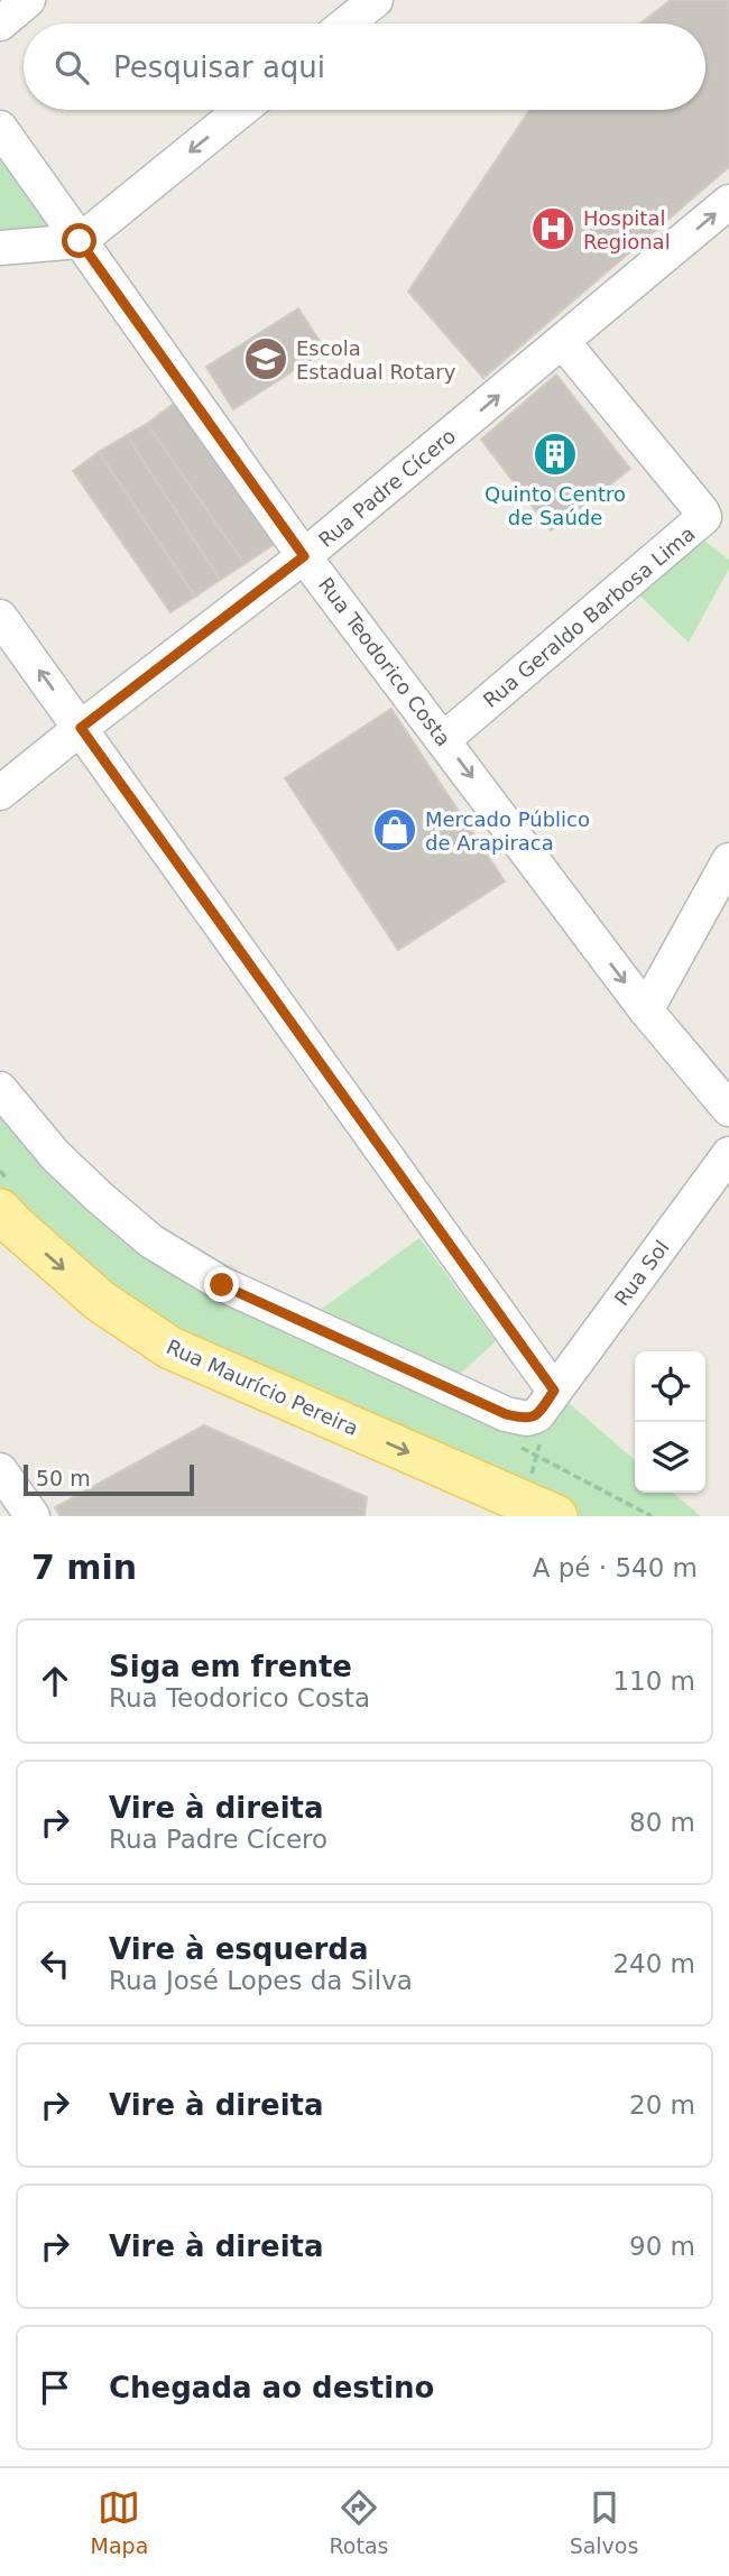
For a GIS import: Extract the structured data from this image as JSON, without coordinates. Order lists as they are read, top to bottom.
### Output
{
  "streets": {
    "main road": ["Rua Maurício Pereira"],
    "street": [
      "Rua Padre Cícero",
      "Rua Geraldo Barbosa Lima",
      "Rua Teodorico Costa",
      "Rua Sol"
    ]
  },
  "crossings": [
    ["Rua Padre Cícero", "Rua Geraldo Barbosa Lima"],
    ["Rua Padre Cícero", "Rua Teodorico Costa"],
    ["Rua Geraldo Barbosa Lima", "Rua Teodorico Costa"]
  ],
  "one_way": ["Rua Padre Cícero", "Rua Maurício Pereira"],
  "places": {
    "hospital": ["Hospital Regional"],
    "school or university": ["Escola Estadual Rotary"],
    "building": ["Quinto Centro de Saúde"],
    "shop": ["Mercado Público de Arapiraca"]
  },
  "scale_bar": "50 m",
  "page": {
    "search": "Pesquisar aqui",
    "scale": "50 m",
    "heading": ["7 min", "A pé · 540 m"],
    "list": [
      ["Siga em frente", "Rua Teodorico Costa", "110 m"],
      ["Vire à direita", "Rua Padre Cícero", "80 m"],
      ["Vire à esquerda", "Rua José Lopes da Silva", "240 m"],
      ["Vire à direita", "20 m"],
      ["Vire à direita", "90 m"],
      "Chegada ao destino"
    ],
    "nav": ["Mapa", "Rotas", "Salvos"]
  }
}
